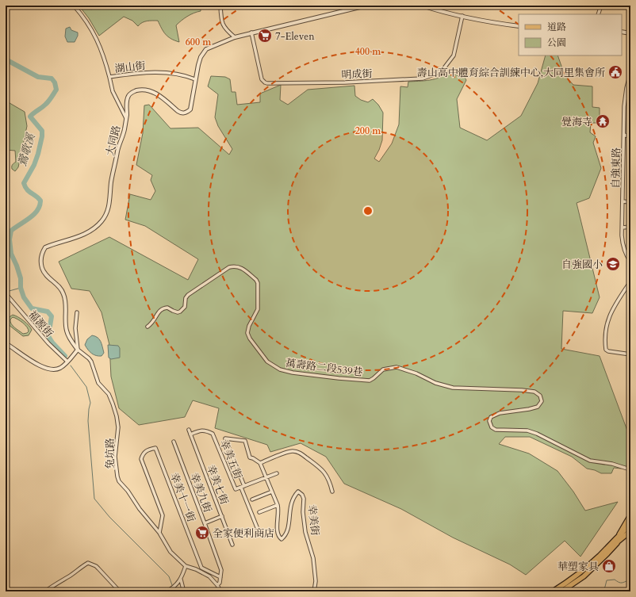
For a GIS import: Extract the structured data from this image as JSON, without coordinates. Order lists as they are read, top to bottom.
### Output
{
  "streets": {
    "street": [
      "湖山街",
      "明成街",
      "大同路",
      "自強東路",
      "福源街",
      "萬壽路二段539巷",
      "兔坑路",
      "幸美五街",
      "幸美七街",
      "幸美九街",
      "幸美十一街",
      "幸美街"
    ]
  },
  "crossings": [
    ["湖山街", "大同路"],
    ["明成街", "大同路"],
    ["大同路", "兔坑路"],
    ["兔坑路", "幸美十一街"],
    ["幸美五街", "幸美七街"],
    ["幸美九街", "幸美十一街"]
  ],
  "water": ["鶯歌溪"],
  "places": {
    "supermarket": ["7-Eleven", "全家便利商店"],
    "public building": ["壽山高中體育綜合訓練中心,大同里集會所"],
    "temple": ["覺海寺"],
    "school or university": ["自強國小"],
    "shop": ["華塑家具"]
  },
  "legend": ["道路", "公園"],
  "rings": ["600 m", "400 m", "200 m"]
}
